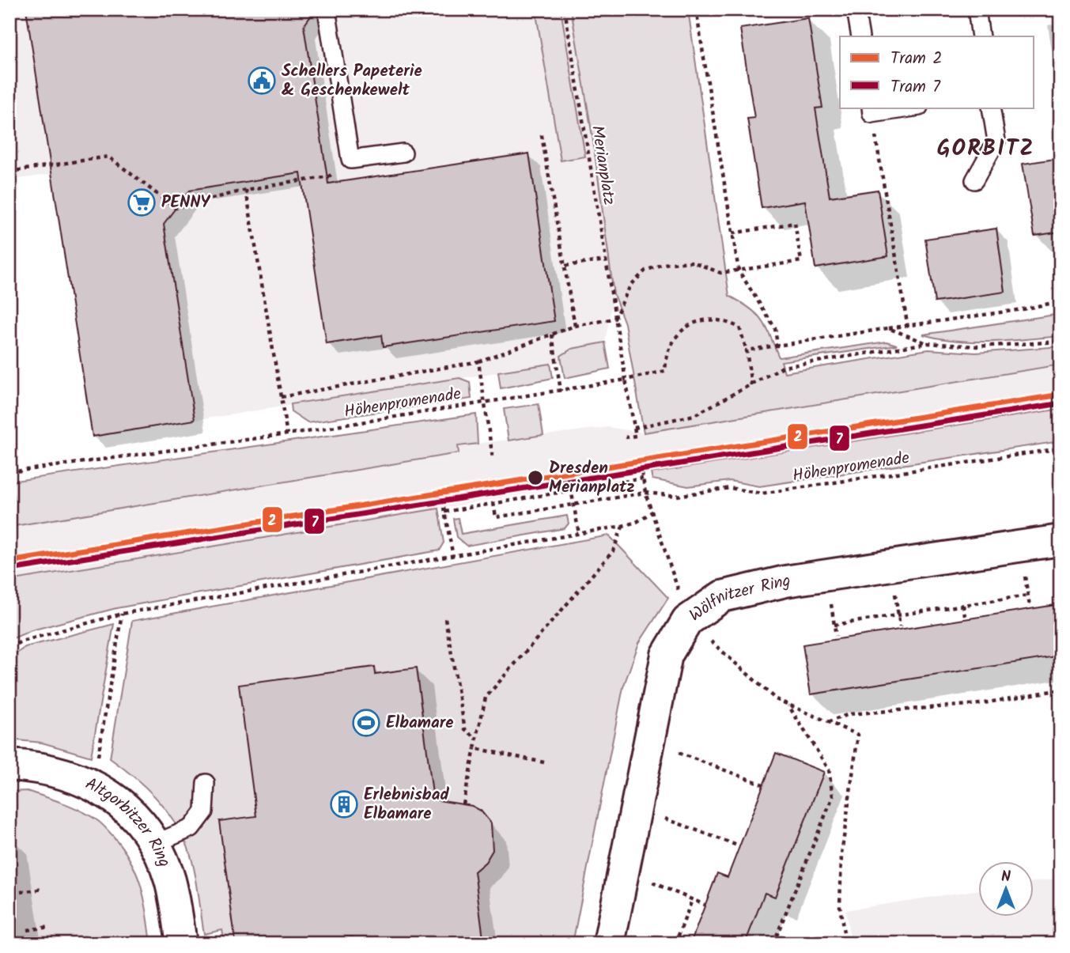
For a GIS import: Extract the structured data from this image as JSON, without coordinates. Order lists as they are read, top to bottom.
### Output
{
  "streets": {
    "street": ["Wölfnitzer Ring", "Altgorbitzer Ring"],
    "path": ["Merianplatz", "Höhenpromenade"]
  },
  "crossings": [
    ["Merianplatz", "Höhenpromenade"]
  ],
  "districts": ["GORBITZ"],
  "places": {
    "public building": ["Schellers Papeterie & Geschenkewelt"],
    "supermarket": ["PENNY"],
    "other": ["Dresden Merianplatz"],
    "sports": ["Elbamare"],
    "building": ["Erlebnisbad Elbamare"]
  },
  "lines": ["tram line 2", "tram line 7"],
  "legend": ["Tram 2", "Tram 7"],
  "north": "top"
}
